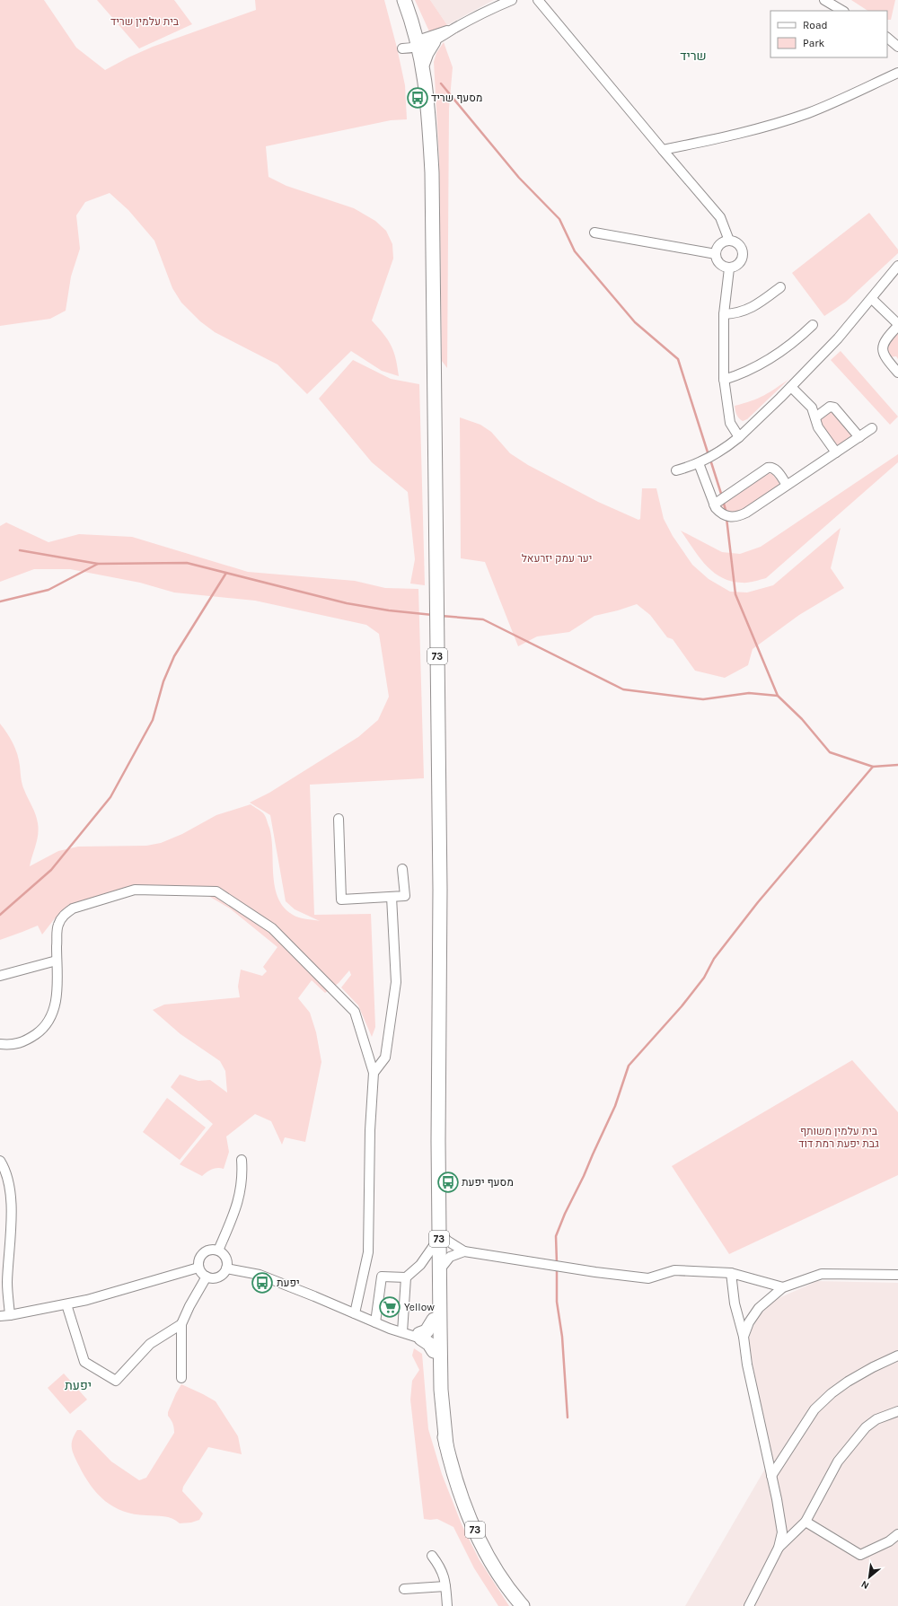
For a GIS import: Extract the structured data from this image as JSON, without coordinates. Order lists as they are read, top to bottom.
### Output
{
  "streets": {
    "highway": ["73"]
  },
  "districts": ["שריד", "יפעת"],
  "parks": ["בית עלמין שריד", "יער עמק יזרעאל", "בית עלמין משותף גבת יפעת רמת דוד"],
  "places": {
    "bus stop": ["מסעף שריד", "מסעף יפעת", "יפעת"],
    "supermarket": ["Yellow"]
  },
  "legend": ["Road", "Park"],
  "north": "bottom left"
}
